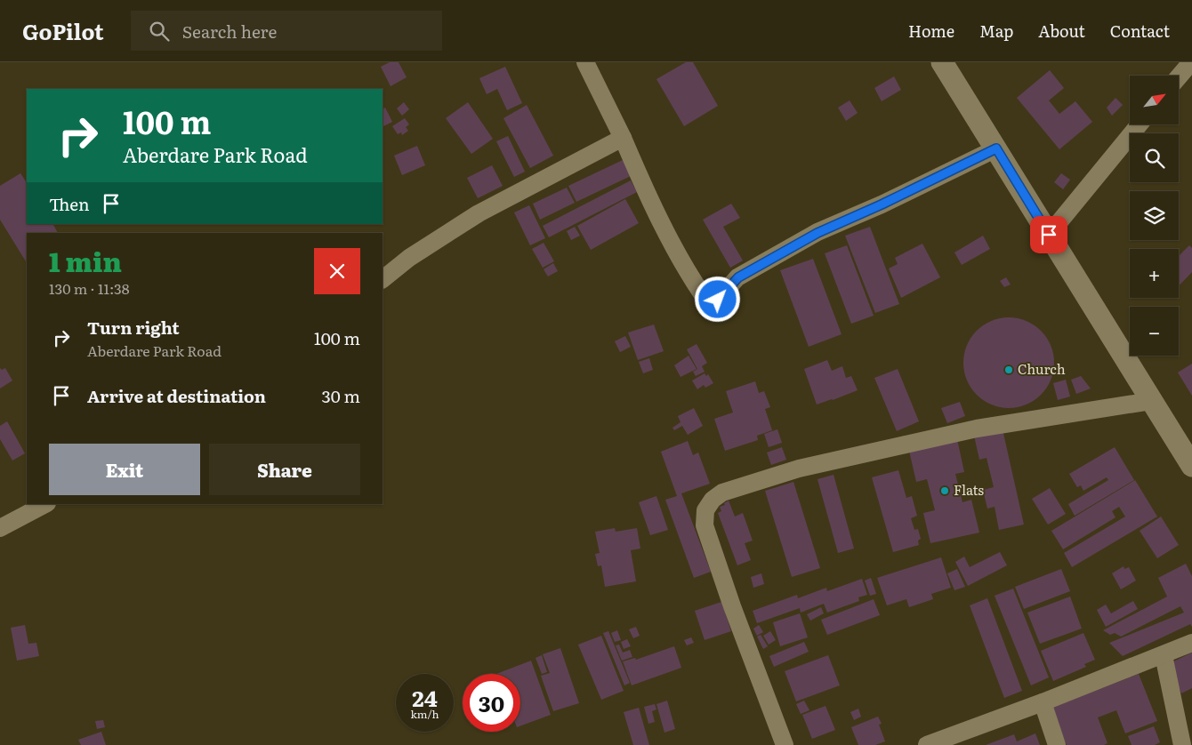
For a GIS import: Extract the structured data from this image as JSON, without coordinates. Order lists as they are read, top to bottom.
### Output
{
  "places": ["Church", "Flats"],
  "north": "top right",
  "page": {
    "header": "GoPilot",
    "search": "Search here",
    "nav": [
      "Home",
      "Map",
      "About",
      "Contact"
    ],
    "map_buttons": ["+", "−"],
    "turn": ["100 m", "Aberdare Park Road"],
    "then": "Then",
    "heading": ["1 min", "130 m · 11:38"],
    "list": [
      {
        "name": "Turn right",
        "note": "Aberdare Park Road",
        "value": "100 m"
      },
      {
        "name": "Arrive at destination",
        "value": "30 m"
      }
    ],
    "buttons": ["Exit", "Share"],
    "speed": "24 km/h",
    "limit": "30"
  }
}
